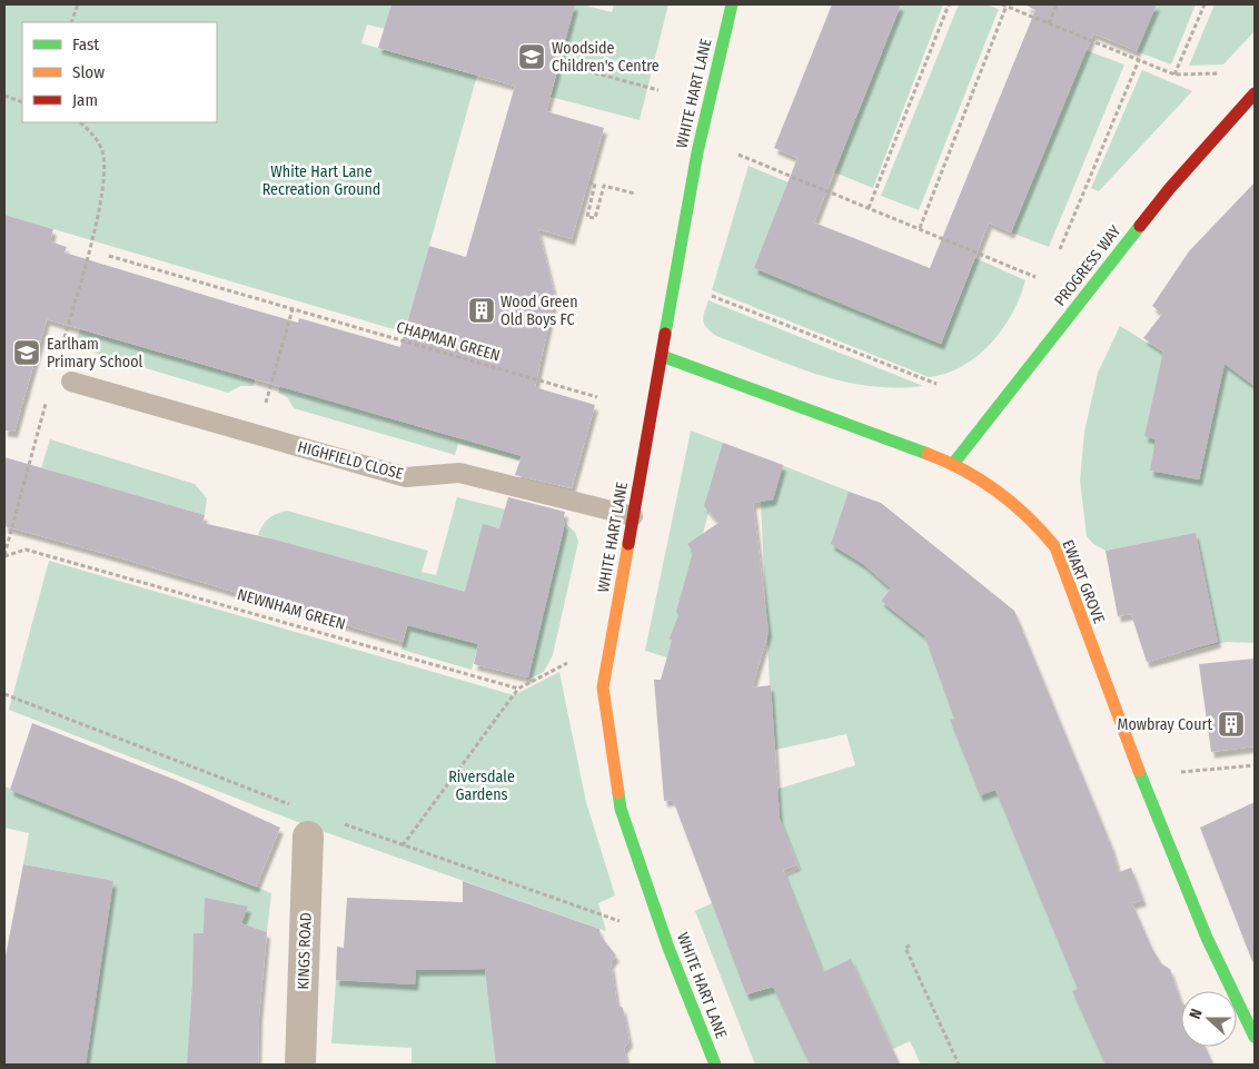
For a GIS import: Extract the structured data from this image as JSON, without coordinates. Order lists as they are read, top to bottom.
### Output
{
  "streets": {
    "street": [
      "WHITE HART LANE",
      "PROGRESS WAY",
      "EWART GROVE",
      "KINGS ROAD"
    ],
    "lane": ["HIGHFIELD CLOSE"],
    "path": ["CHAPMAN GREEN", "NEWNHAM GREEN"]
  },
  "crossings": [
    ["WHITE HART LANE", "HIGHFIELD CLOSE"],
    ["WHITE HART LANE", "EWART GROVE"],
    ["PROGRESS WAY", "EWART GROVE"]
  ],
  "parks": ["White Hart Lane Recreation Ground", "Riversdale Gardens"],
  "places": {
    "school or university": ["Woodside Children's Centre", "Earlham Primary School"],
    "building": ["Wood Green Old Boys FC", "Mowbray Court"]
  },
  "legend": ["Fast", "Slow", "Jam"],
  "north": "left"
}
